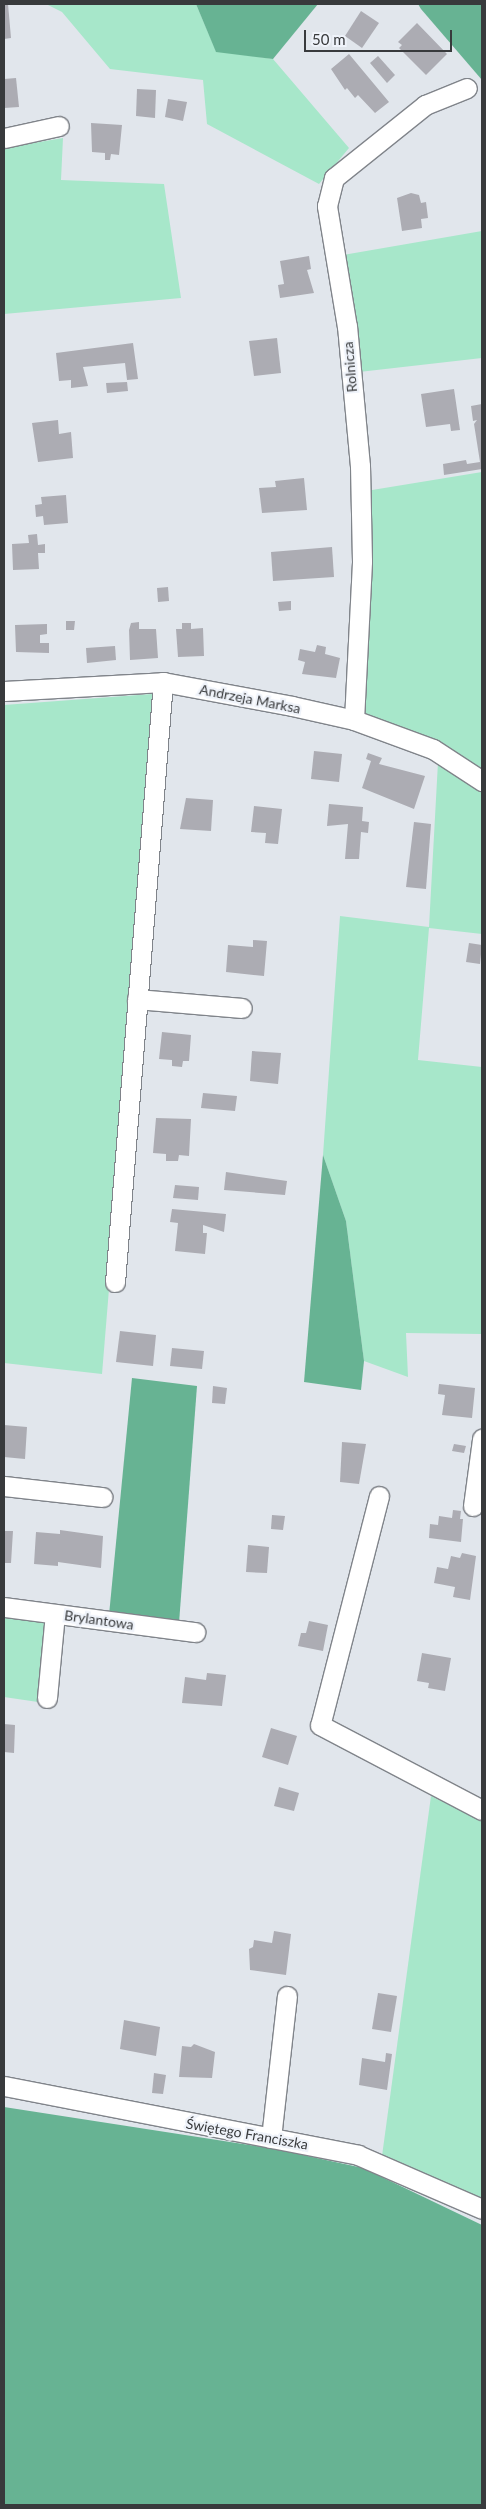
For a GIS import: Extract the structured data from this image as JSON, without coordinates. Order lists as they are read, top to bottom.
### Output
{
  "streets": {
    "street": [
      "Rolnicza",
      "Andrzeja Marksa",
      "Brylantowa",
      "Świętego Franciszka"
    ]
  },
  "crossings": [
    ["Rolnicza", "Andrzeja Marksa"]
  ],
  "scale_bar": "50 m"
}
